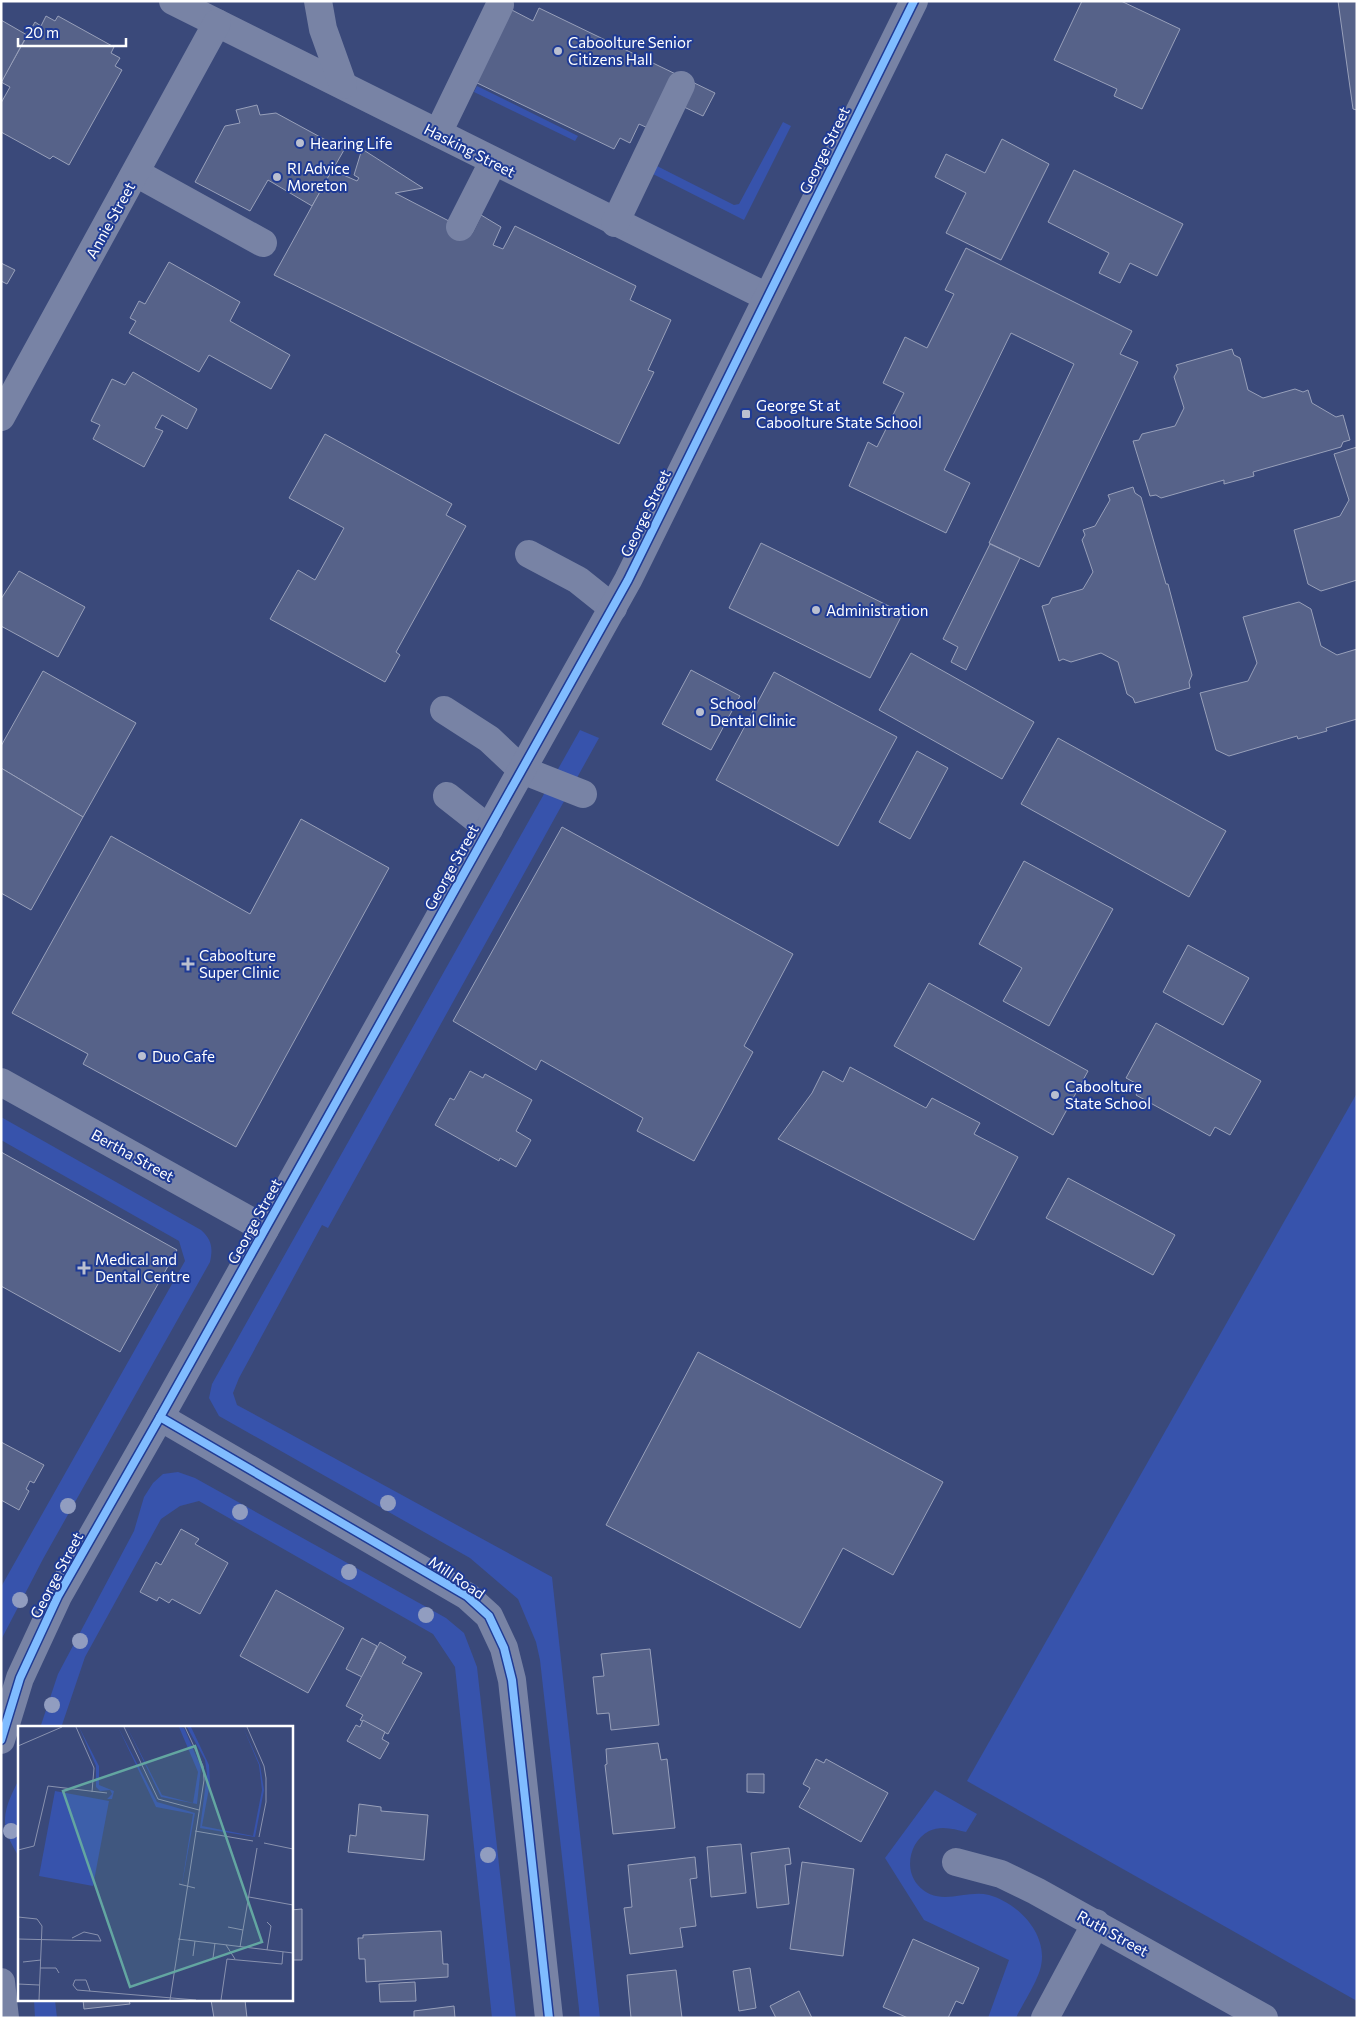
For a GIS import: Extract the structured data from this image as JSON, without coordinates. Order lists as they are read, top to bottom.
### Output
{
  "streets": {
    "street": [
      "Hasking Street",
      "George Street",
      "Annie Street",
      "Bertha Street",
      "Mill Road",
      "Ruth Street"
    ]
  },
  "crossings": [
    ["Hasking Street", "George Street"],
    ["Hasking Street", "Annie Street"],
    ["George Street", "Bertha Street"],
    ["George Street", "Mill Road"]
  ],
  "places": {
    "other": [
      "Caboolture Senior Citizens Hall",
      "Hearing Life",
      "RI Advice Moreton",
      "Administration",
      "School Dental Clinic",
      "Duo Cafe",
      "Caboolture State School"
    ],
    "transit": ["George St at Caboolture State School"],
    "health": ["Caboolture Super Clinic", "Medical and Dental Centre"]
  },
  "scale_bar": "20 m"
}
